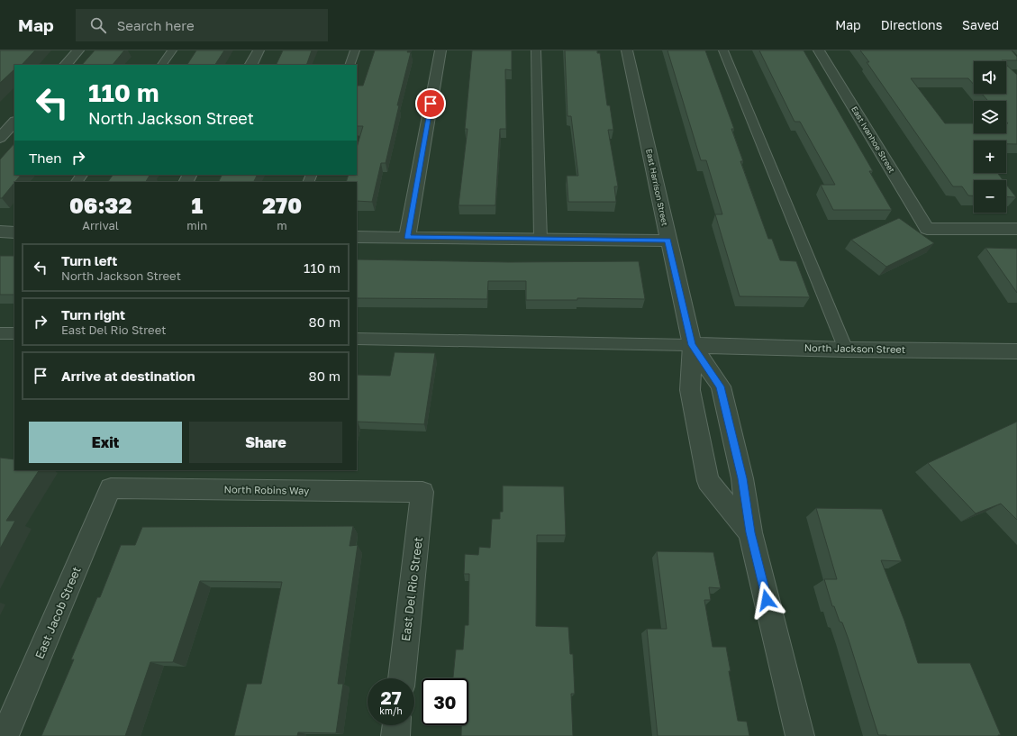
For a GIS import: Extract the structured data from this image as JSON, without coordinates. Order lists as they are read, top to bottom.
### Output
{
  "streets": {
    "street": [
      "East Ivanhoe Street",
      "East Harrison Street",
      "North Jackson Street",
      "North Robins Way",
      "East Del Rio Street",
      "East Jacob Street"
    ]
  },
  "crossings": [
    ["East Harrison Street", "North Jackson Street"],
    ["North Robins Way", "East Del Rio Street"],
    ["North Robins Way", "East Jacob Street"]
  ],
  "page": {
    "header": "Map",
    "search": "Search here",
    "nav": ["Map", "Directions", "Saved"],
    "map_buttons": ["+", "−"],
    "turn": ["110 m", "North Jackson Street"],
    "then": "Then",
    "eta": [
      "06:32",
      "Arrival",
      "1",
      "min",
      "270",
      "m"
    ],
    "list": [
      {
        "name": "Turn left",
        "note": "North Jackson Street",
        "value": "110 m"
      },
      {
        "name": "Turn right",
        "note": "East Del Rio Street",
        "value": "80 m"
      },
      {
        "name": "Arrive at destination",
        "value": "80 m"
      }
    ],
    "buttons": ["Exit", "Share"],
    "speed": "27 km/h",
    "limit": "30"
  }
}
